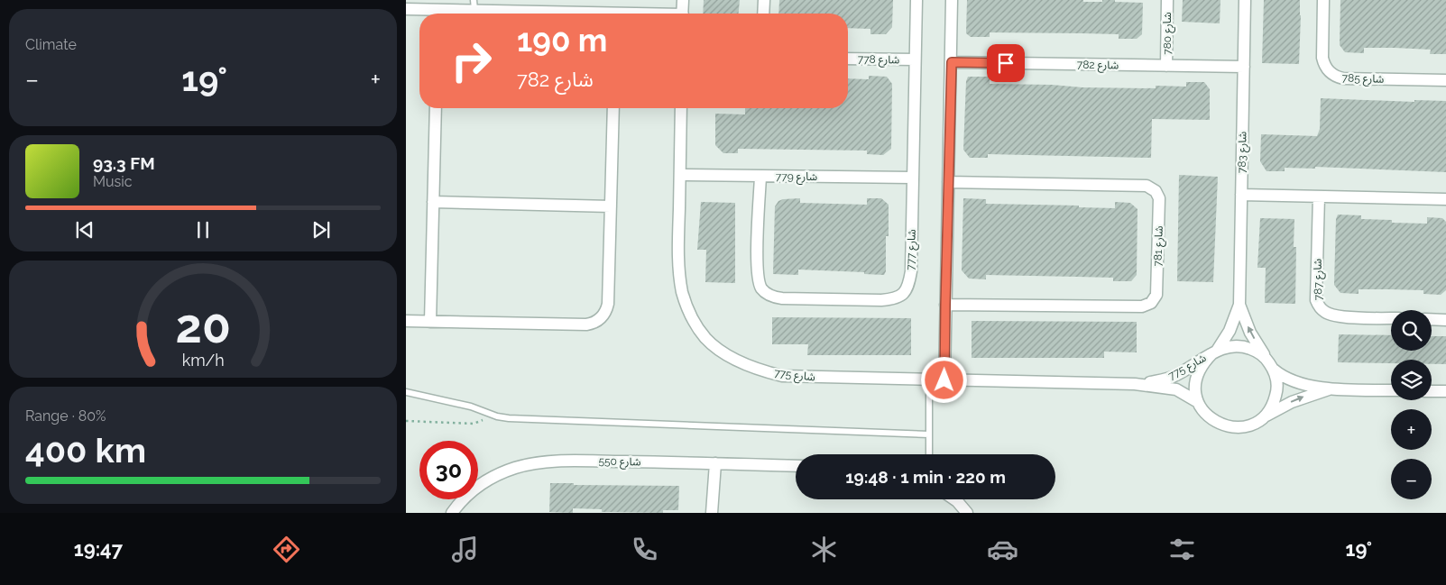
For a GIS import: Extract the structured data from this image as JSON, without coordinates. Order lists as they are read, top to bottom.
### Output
{
  "streets": {
    "street": [
      "شارع 780",
      "شارع 778",
      "شارع 782",
      "شارع 785",
      "شارع 783",
      "شارع 779",
      "شارع 781",
      "شارع 777",
      "شارع 787",
      "شارع 775",
      "شارع 550"
    ]
  },
  "crossings": [
    ["شارع 780", "شارع 782"],
    ["شارع 778", "شارع 777"],
    ["شارع 782", "شارع 783"],
    ["شارع 783", "شارع 775"],
    ["شارع 779", "شارع 777"],
    ["شارع 779", "شارع 775"]
  ],
  "page": {
    "tile": [
      "Climate",
      ["Range · 80%", "400 km"]
    ],
    "turn": ["190 m", "شارع 782"],
    "heat": ["−", "19°", "+"],
    "song": ["93.3 FM", "Music"],
    "map_buttons": ["+", "−"],
    "limit": "30",
    "trip": "19:48 · 1 min · 220 m",
    "tabs": ["19:47", "19°"],
    "gauge": ["20", "km/h"]
  }
}
